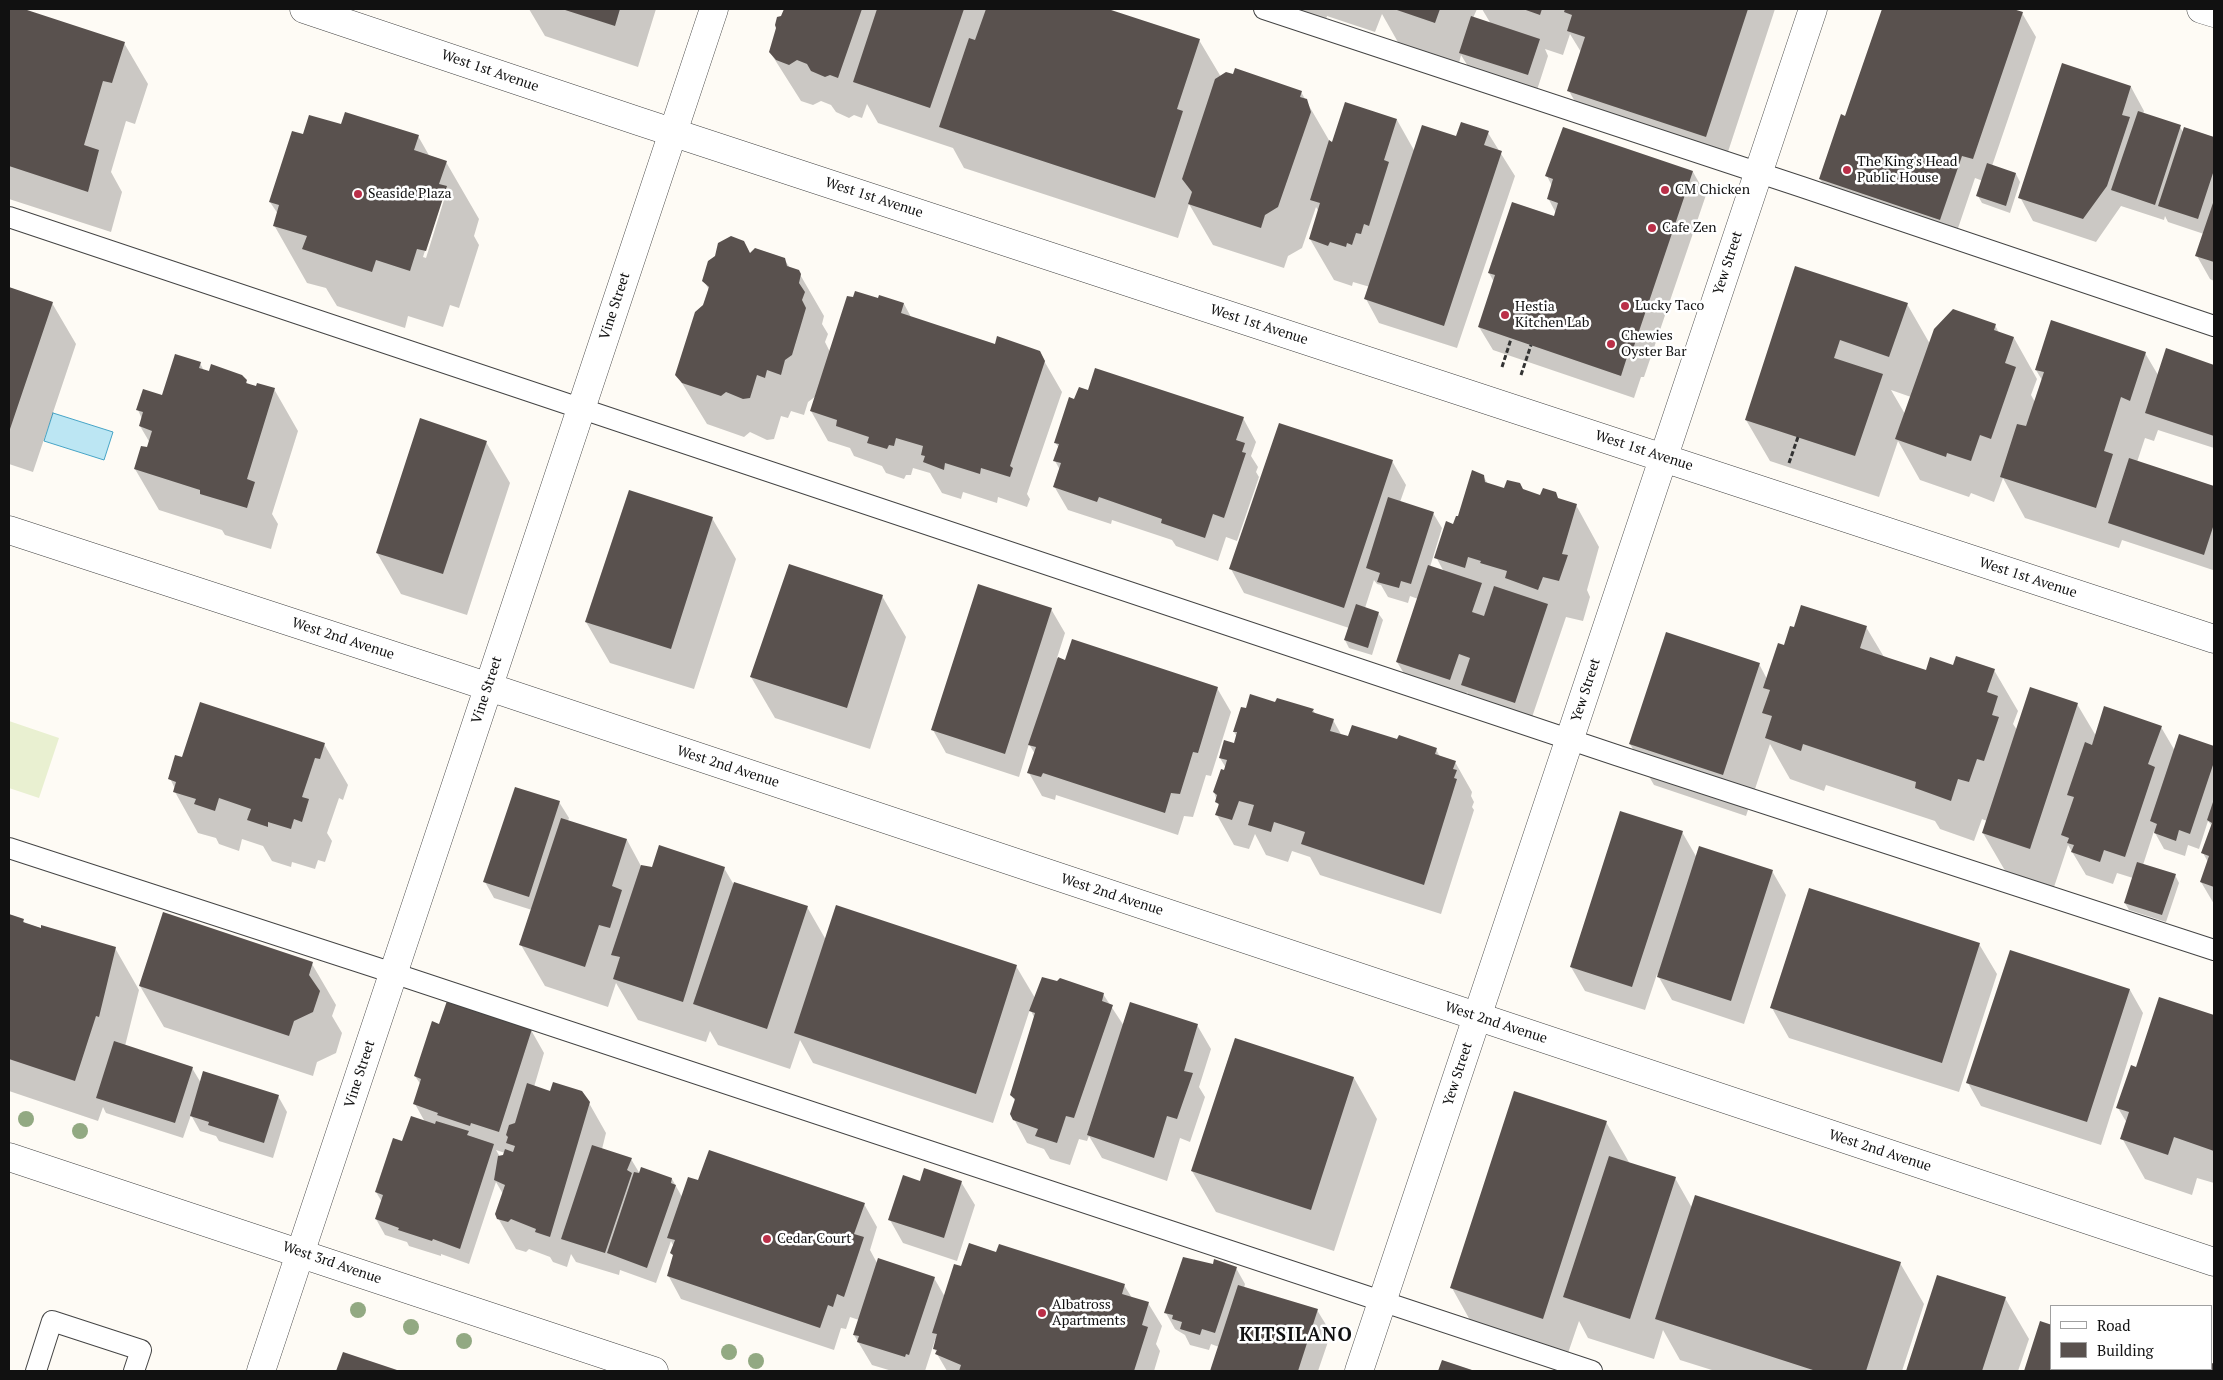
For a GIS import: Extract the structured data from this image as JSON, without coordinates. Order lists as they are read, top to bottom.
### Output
{
  "streets": {
    "street": [
      "West 1st Avenue",
      "Yew Street",
      "Vine Street",
      "West 2nd Avenue",
      "West 3rd Avenue"
    ]
  },
  "crossings": [
    ["West 1st Avenue", "Yew Street"],
    ["West 1st Avenue", "Vine Street"],
    ["Yew Street", "West 2nd Avenue"],
    ["Vine Street", "West 2nd Avenue"],
    ["Vine Street", "West 3rd Avenue"]
  ],
  "districts": ["KITSILANO"],
  "places": [
    "The King's Head Public House",
    "CM Chicken",
    "Seaside Plaza",
    "Cafe Zen",
    "Lucky Taco",
    "Hestia Kitchen Lab",
    "Chewies Oyster Bar",
    "Cedar Court",
    "Albatross Apartments"
  ],
  "legend": ["Road", "Building"]
}
